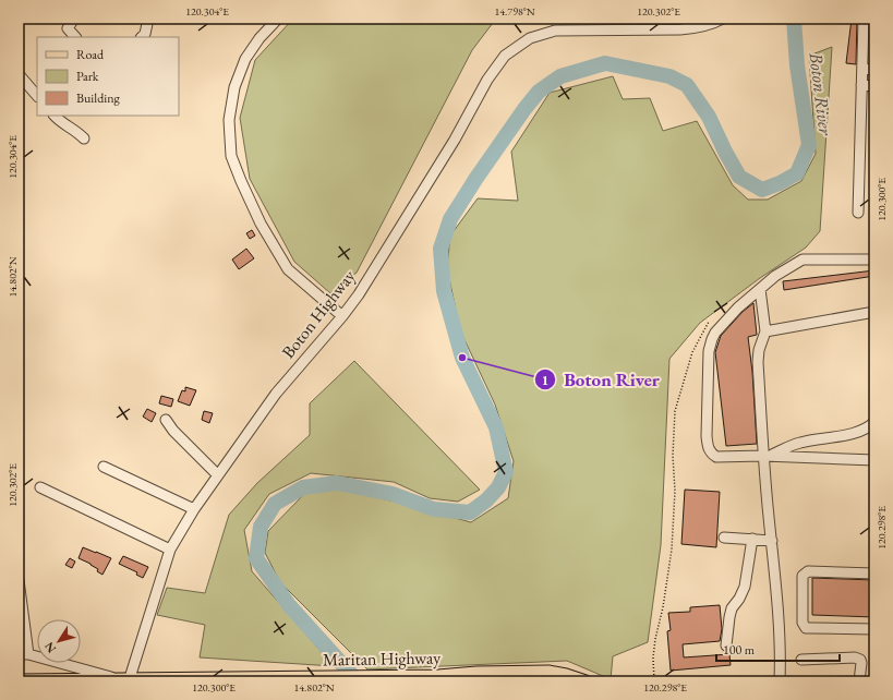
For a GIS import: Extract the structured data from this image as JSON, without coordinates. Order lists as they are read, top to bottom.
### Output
{
  "streets": {
    "main road": ["Maritan Highway"],
    "street": ["Boton Highway"]
  },
  "crossings": [
    ["Boton Highway", "Maritan Highway"]
  ],
  "water": ["Boton River"],
  "places": ["Boton River"],
  "legend": ["Road", "Park", "Building"],
  "scale_bar": "100 m",
  "north": "bottom left",
  "coordinates": [
    "120.304°E",
    "14.798°N",
    "120.302°E",
    "120.300°E",
    "14.802°N",
    "120.298°E"
  ]
}
